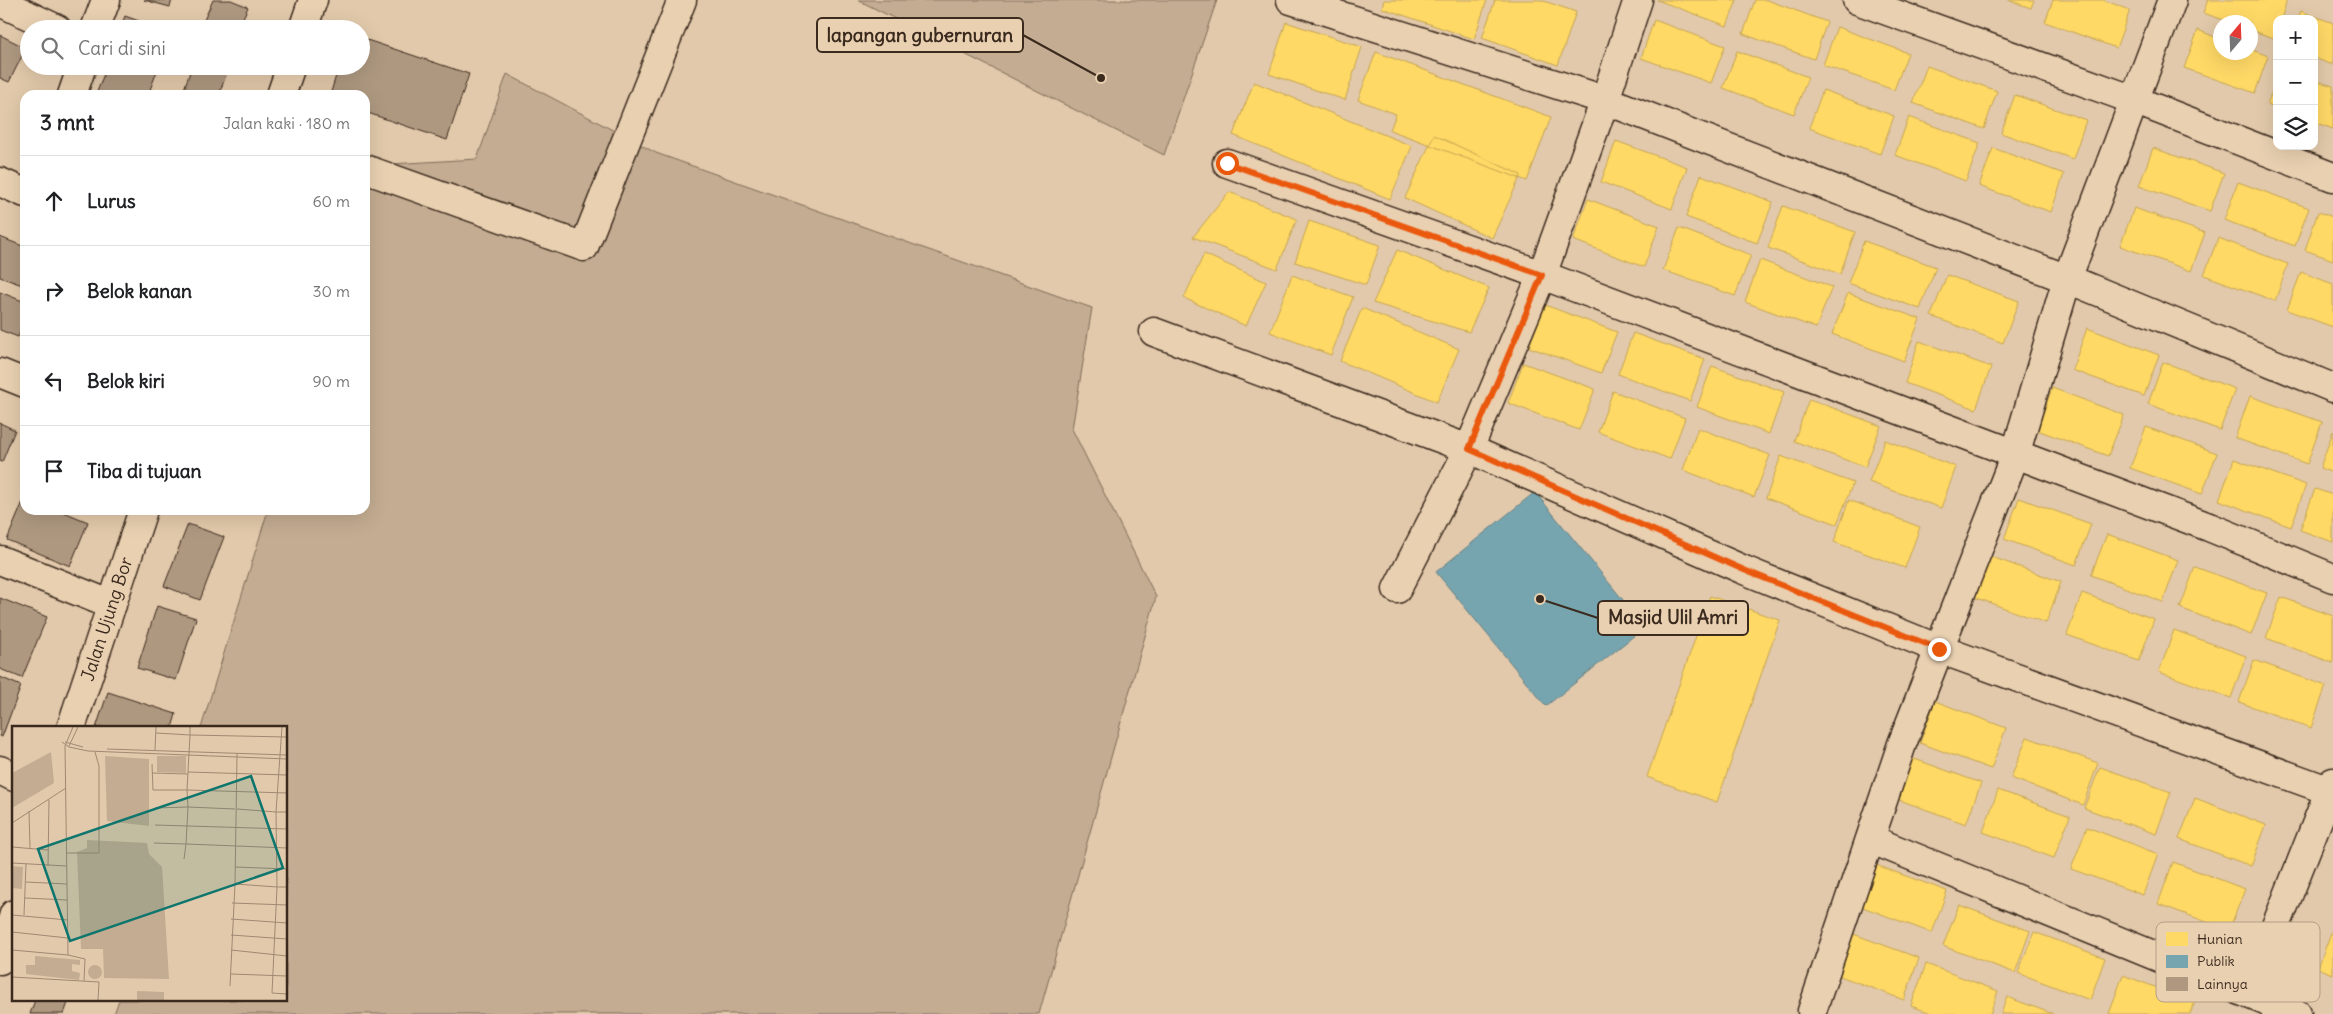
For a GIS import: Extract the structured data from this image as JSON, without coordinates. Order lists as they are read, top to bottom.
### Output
{
  "streets": {
    "street": ["Jalan Ujung Bor"]
  },
  "places": ["lapangan gubernuran", "Masjid Ulil Amri"],
  "legend": ["Hunian", "Publik", "Lainnya"],
  "north": "top",
  "page": {
    "map_buttons": ["+", "−"],
    "search": "Cari di sini",
    "heading": ["3 mnt", "Jalan kaki · 180 m"],
    "list": [
      ["Lurus", "60 m"],
      ["Belok kanan", "30 m"],
      ["Belok kiri", "90 m"],
      "Tiba di tujuan"
    ]
  }
}
